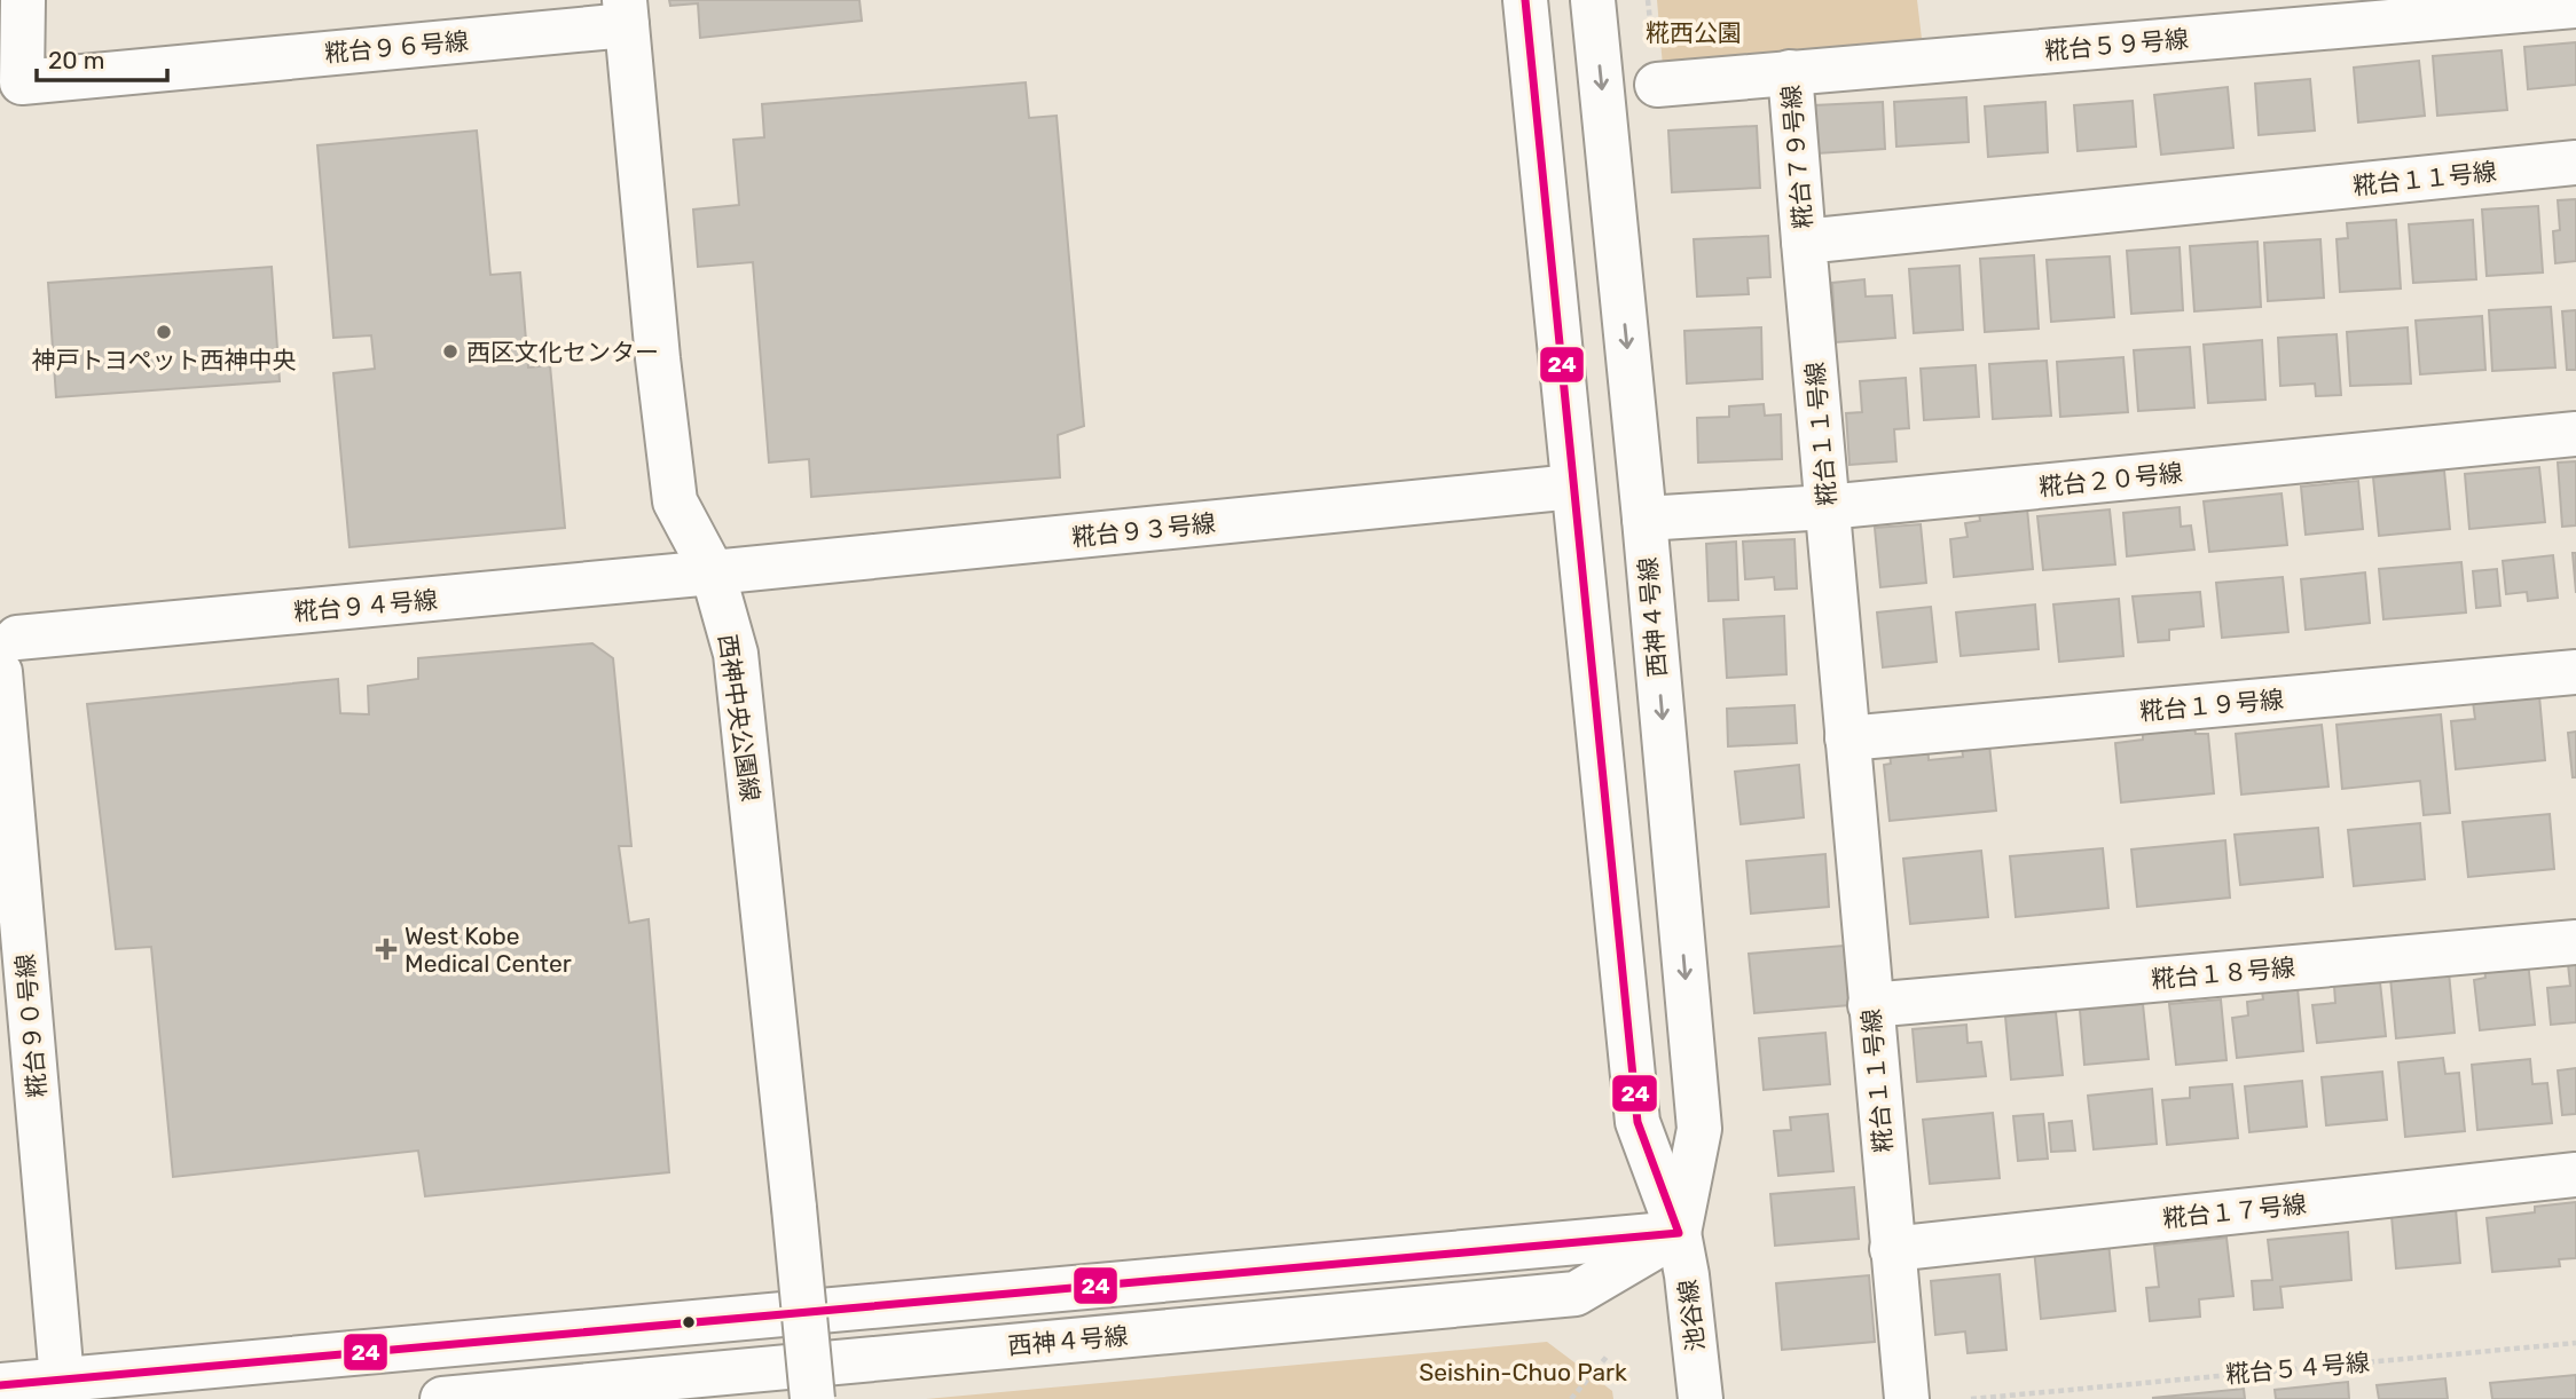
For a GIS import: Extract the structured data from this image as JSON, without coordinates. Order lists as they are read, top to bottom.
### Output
{
  "streets": {
    "street": [
      "糀台５９号線",
      "糀台９６号線",
      "糀台７９号線",
      "糀台１１号線",
      "糀台２０号線",
      "糀台９３号線",
      "糀台９４号線",
      "西神４号線",
      "糀台１９号線",
      "西神中央公園線",
      "糀台１８号線",
      "糀台９０号線",
      "糀台１７号線",
      "池谷線"
    ],
    "path": ["糀台５４号線"]
  },
  "crossings": [
    ["糀台５９号線", "糀台７９号線"],
    ["糀台９６号線", "西神中央公園線"],
    ["糀台７９号線", "糀台１１号線"],
    ["糀台１１号線", "糀台２０号線"],
    ["糀台１１号線", "糀台１９号線"],
    ["糀台１１号線", "糀台１８号線"],
    ["糀台１１号線", "糀台１７号線"],
    ["糀台２０号線", "西神４号線"],
    ["糀台９３号線", "糀台９４号線"],
    ["糀台９３号線", "西神中央公園線"],
    ["糀台９４号線", "西神中央公園線"],
    ["糀台９４号線", "糀台９０号線"],
    ["西神４号線", "池谷線"]
  ],
  "parks": ["糀西公園", "Seishin-Chuo Park"],
  "places": {
    "other": ["神戸トヨペット西神中央", "西区文化センター"],
    "health": ["West Kobe Medical Center"]
  },
  "lines": ["transit line 24"],
  "scale_bar": "20 m"
}
